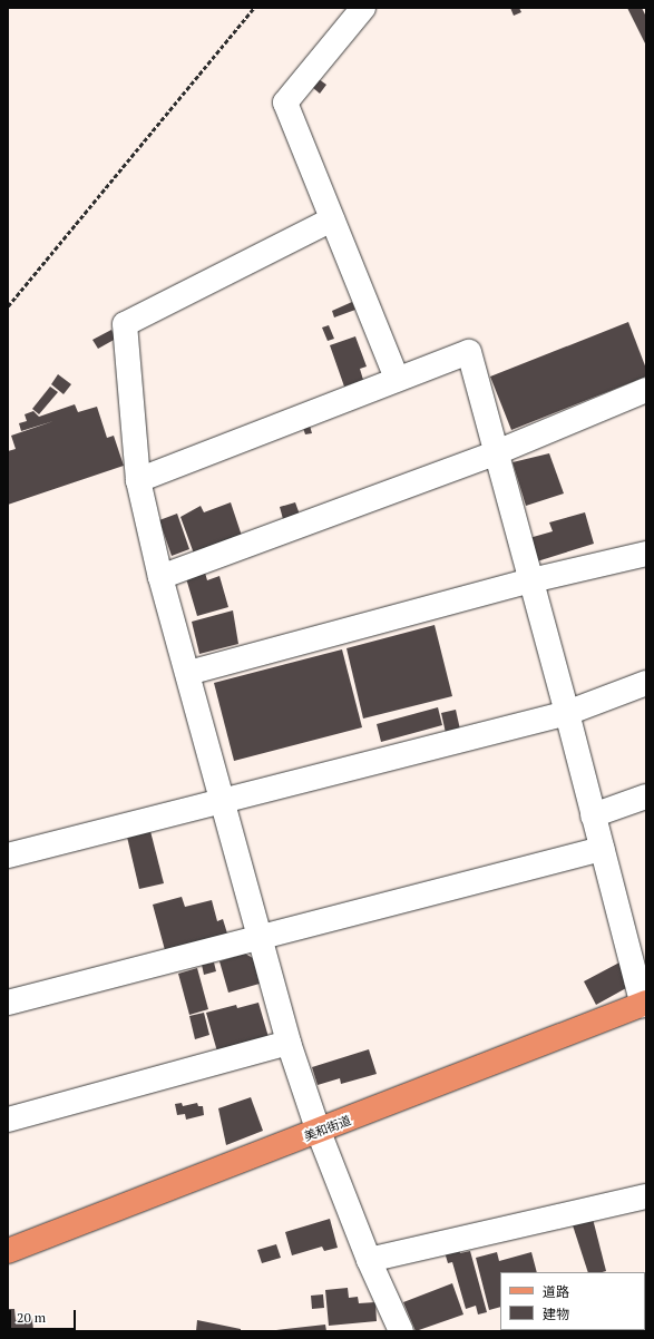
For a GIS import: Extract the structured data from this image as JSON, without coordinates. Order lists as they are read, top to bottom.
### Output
{
  "streets": {
    "main road": ["美和街道"]
  },
  "legend": ["道路", "建物"],
  "scale_bar": "20 m"
}
